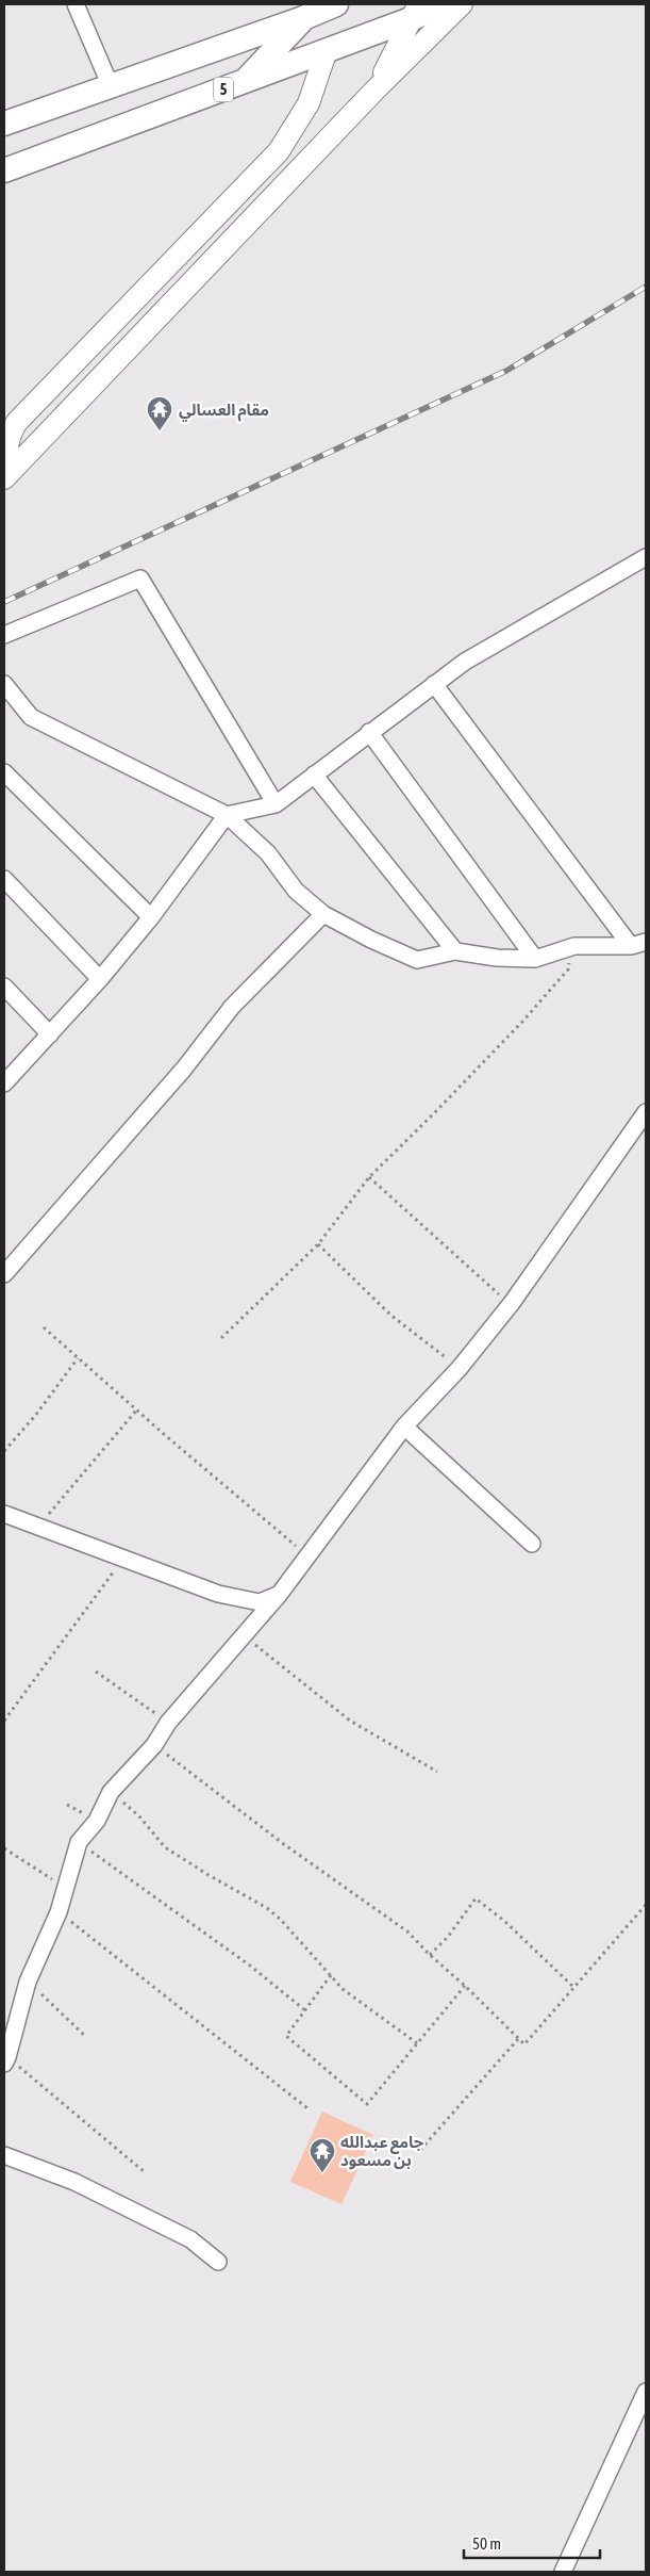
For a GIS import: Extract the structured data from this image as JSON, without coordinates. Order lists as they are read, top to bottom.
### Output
{
  "streets": {
    "main road": ["5"]
  },
  "places": {
    "temple": ["مقام العسالي", "جامع عبدالله بن مسعود"]
  },
  "scale_bar": "50 m"
}
